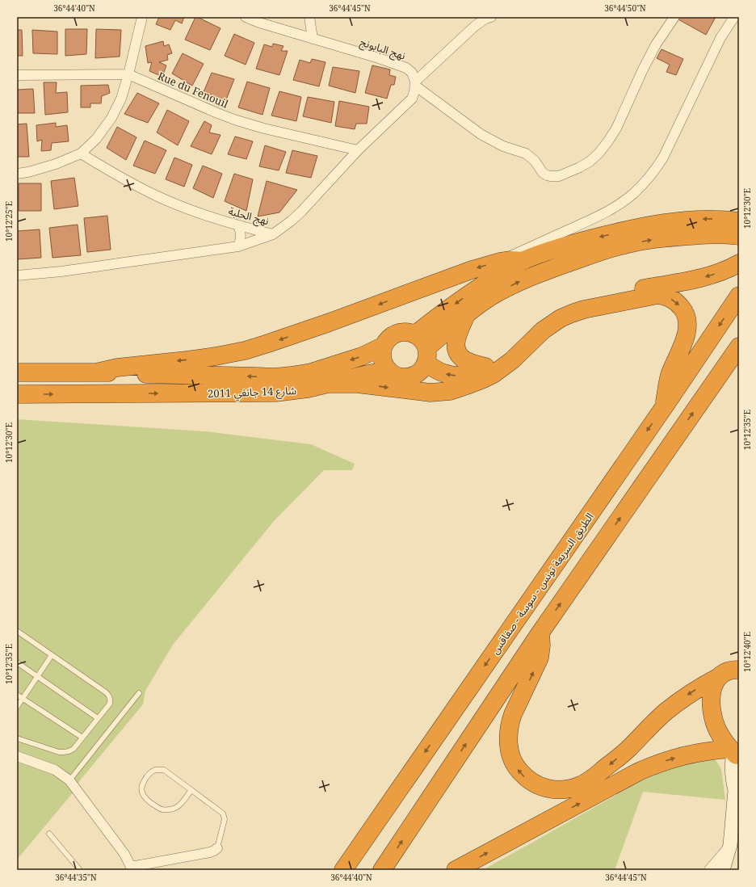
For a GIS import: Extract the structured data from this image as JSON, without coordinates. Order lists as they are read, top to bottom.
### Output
{
  "streets": {
    "highway": ["شارع 14 جانفي 2011", "الطريق السريعة تونس - سوسة - صفاقس"],
    "street": ["نهج البابونج", "Rue du Fenouil", "نهج الحلبة"]
  },
  "coordinates": [
    "36°44'40\"N",
    "36°44'45\"N",
    "36°44'50\"N",
    "10°12'30\"E",
    "10°12'25\"E",
    "10°12'35\"E",
    "10°12'40\"E",
    "36°44'35\"N"
  ]
}
